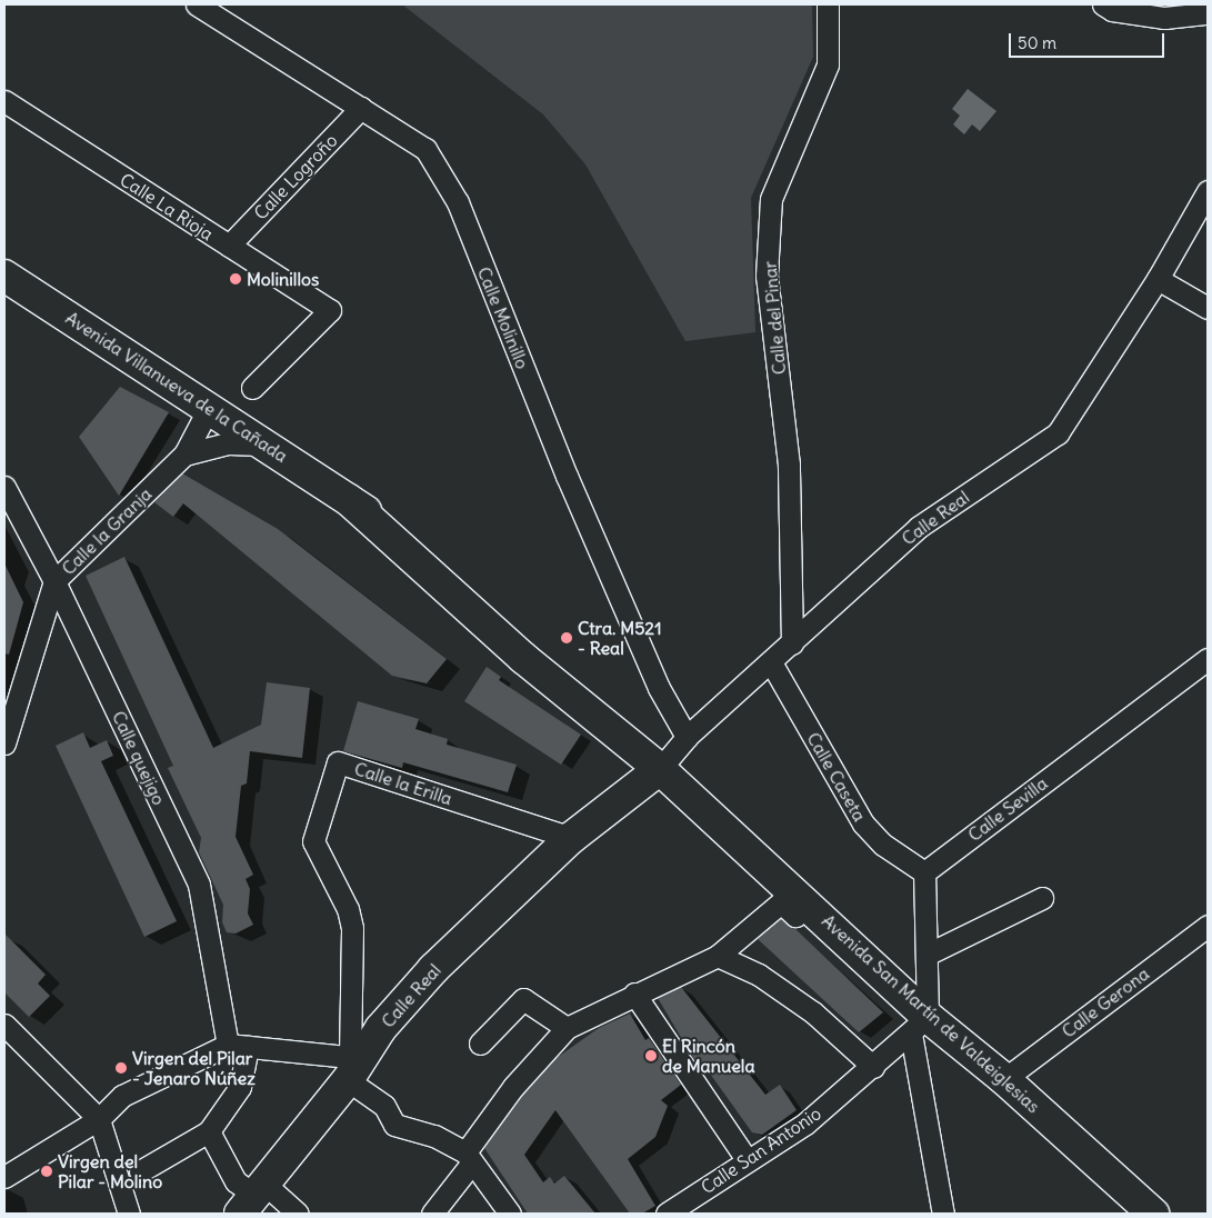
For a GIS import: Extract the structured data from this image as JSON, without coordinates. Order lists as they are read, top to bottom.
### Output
{
  "streets": {
    "main road": ["Avenida Villanueva de la Cañada", "Calle Real", "Avenida San Martín de Valdeiglesias"],
    "street": [
      "Calle Logroño",
      "Calle La Rioja",
      "Calle Molinillo",
      "Calle del Pinar",
      "Calle la Granja",
      "Calle quejigo",
      "Calle Caseta",
      "Calle la Erilla",
      "Calle Sevilla",
      "Calle Gerona",
      "Calle San Antonio"
    ]
  },
  "crossings": [
    ["Calle Logroño", "Calle La Rioja"],
    ["Calle Logroño", "Calle Molinillo"],
    ["Calle Molinillo", "Calle Real"],
    ["Calle del Pinar", "Calle Real"],
    ["Avenida Villanueva de la Cañada", "Calle Real"],
    ["Avenida Villanueva de la Cañada", "Calle la Granja"],
    ["Avenida Villanueva de la Cañada", "Avenida San Martín de Valdeiglesias"],
    ["Calle Real", "Calle Caseta"],
    ["Calle Real", "Calle la Erilla"],
    ["Calle Real", "Avenida San Martín de Valdeiglesias"],
    ["Calle la Granja", "Calle quejigo"],
    ["Calle Caseta", "Calle Sevilla"],
    ["Calle Gerona", "Avenida San Martín de Valdeiglesias"],
    ["Avenida San Martín de Valdeiglesias", "Calle San Antonio"]
  ],
  "places": [
    "Molinillos",
    "Ctra. M521 - Real",
    "El Rincón de Manuela",
    "Virgen del Pilar - Jenaro Núñez",
    "Virgen del Pilar - Molino"
  ],
  "scale_bar": "50 m"
}
